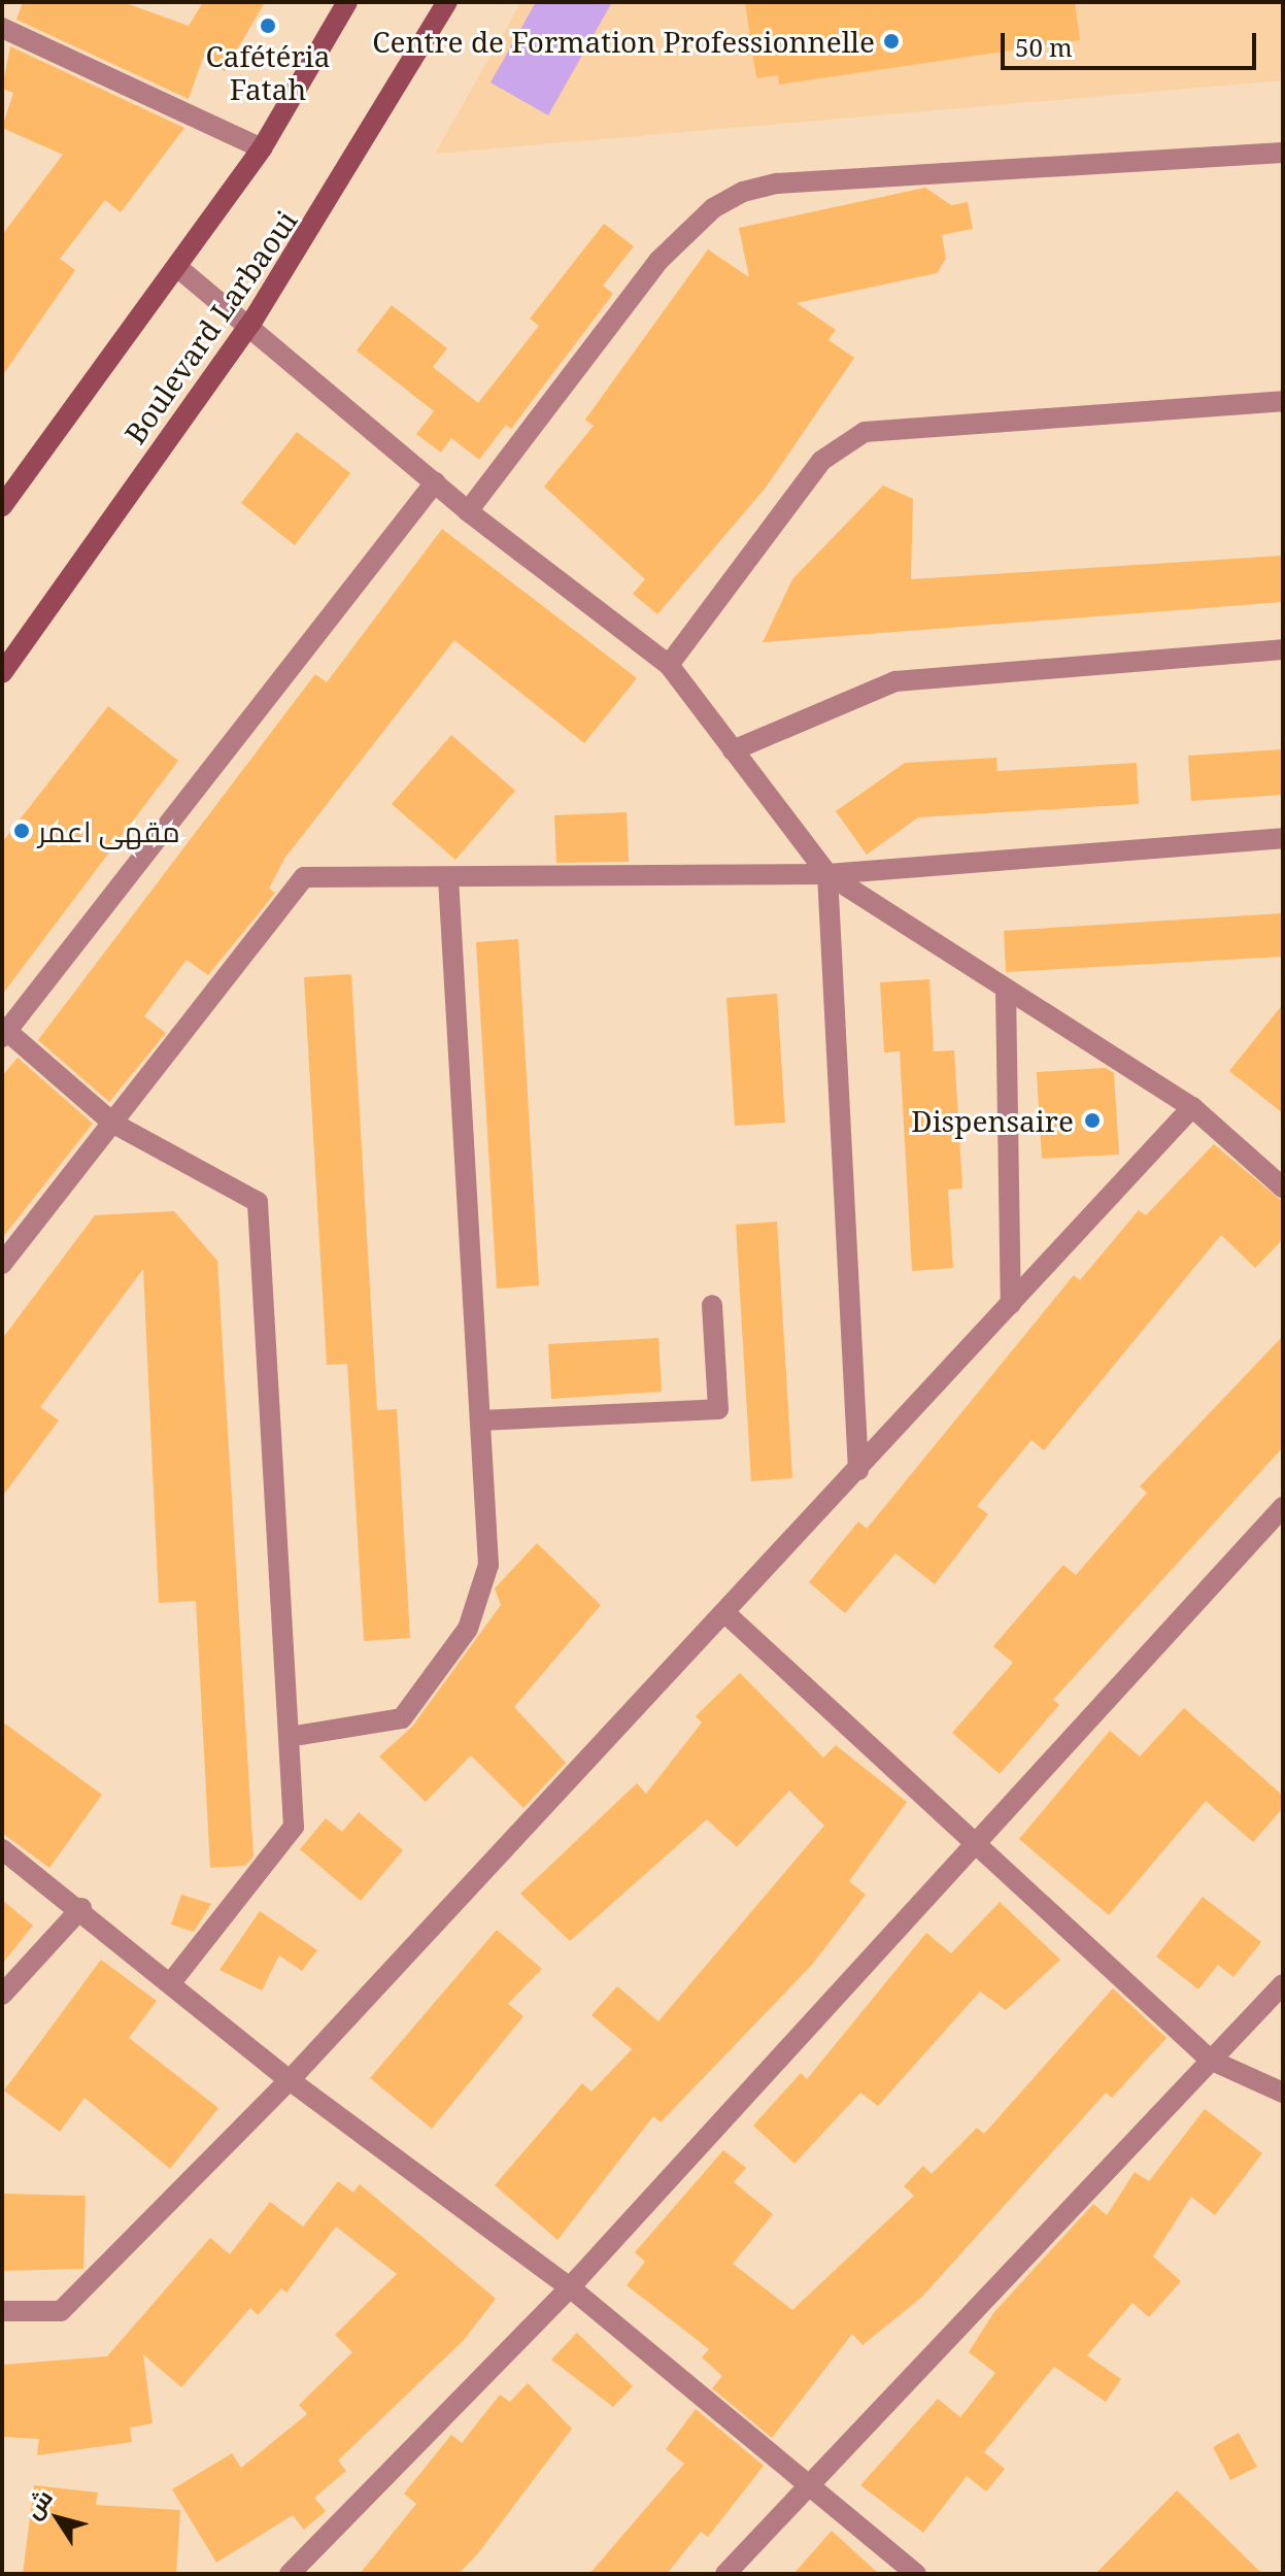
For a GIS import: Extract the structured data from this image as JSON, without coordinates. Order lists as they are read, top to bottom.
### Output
{
  "streets": {
    "main road": ["Boulevard Larbaoui"]
  },
  "places": [
    "Cafétéria Fatah",
    "Centre de Formation Professionnelle",
    "مقهى اعمر",
    "Dispensaire"
  ],
  "scale_bar": "50 m",
  "north": "top left"
}
